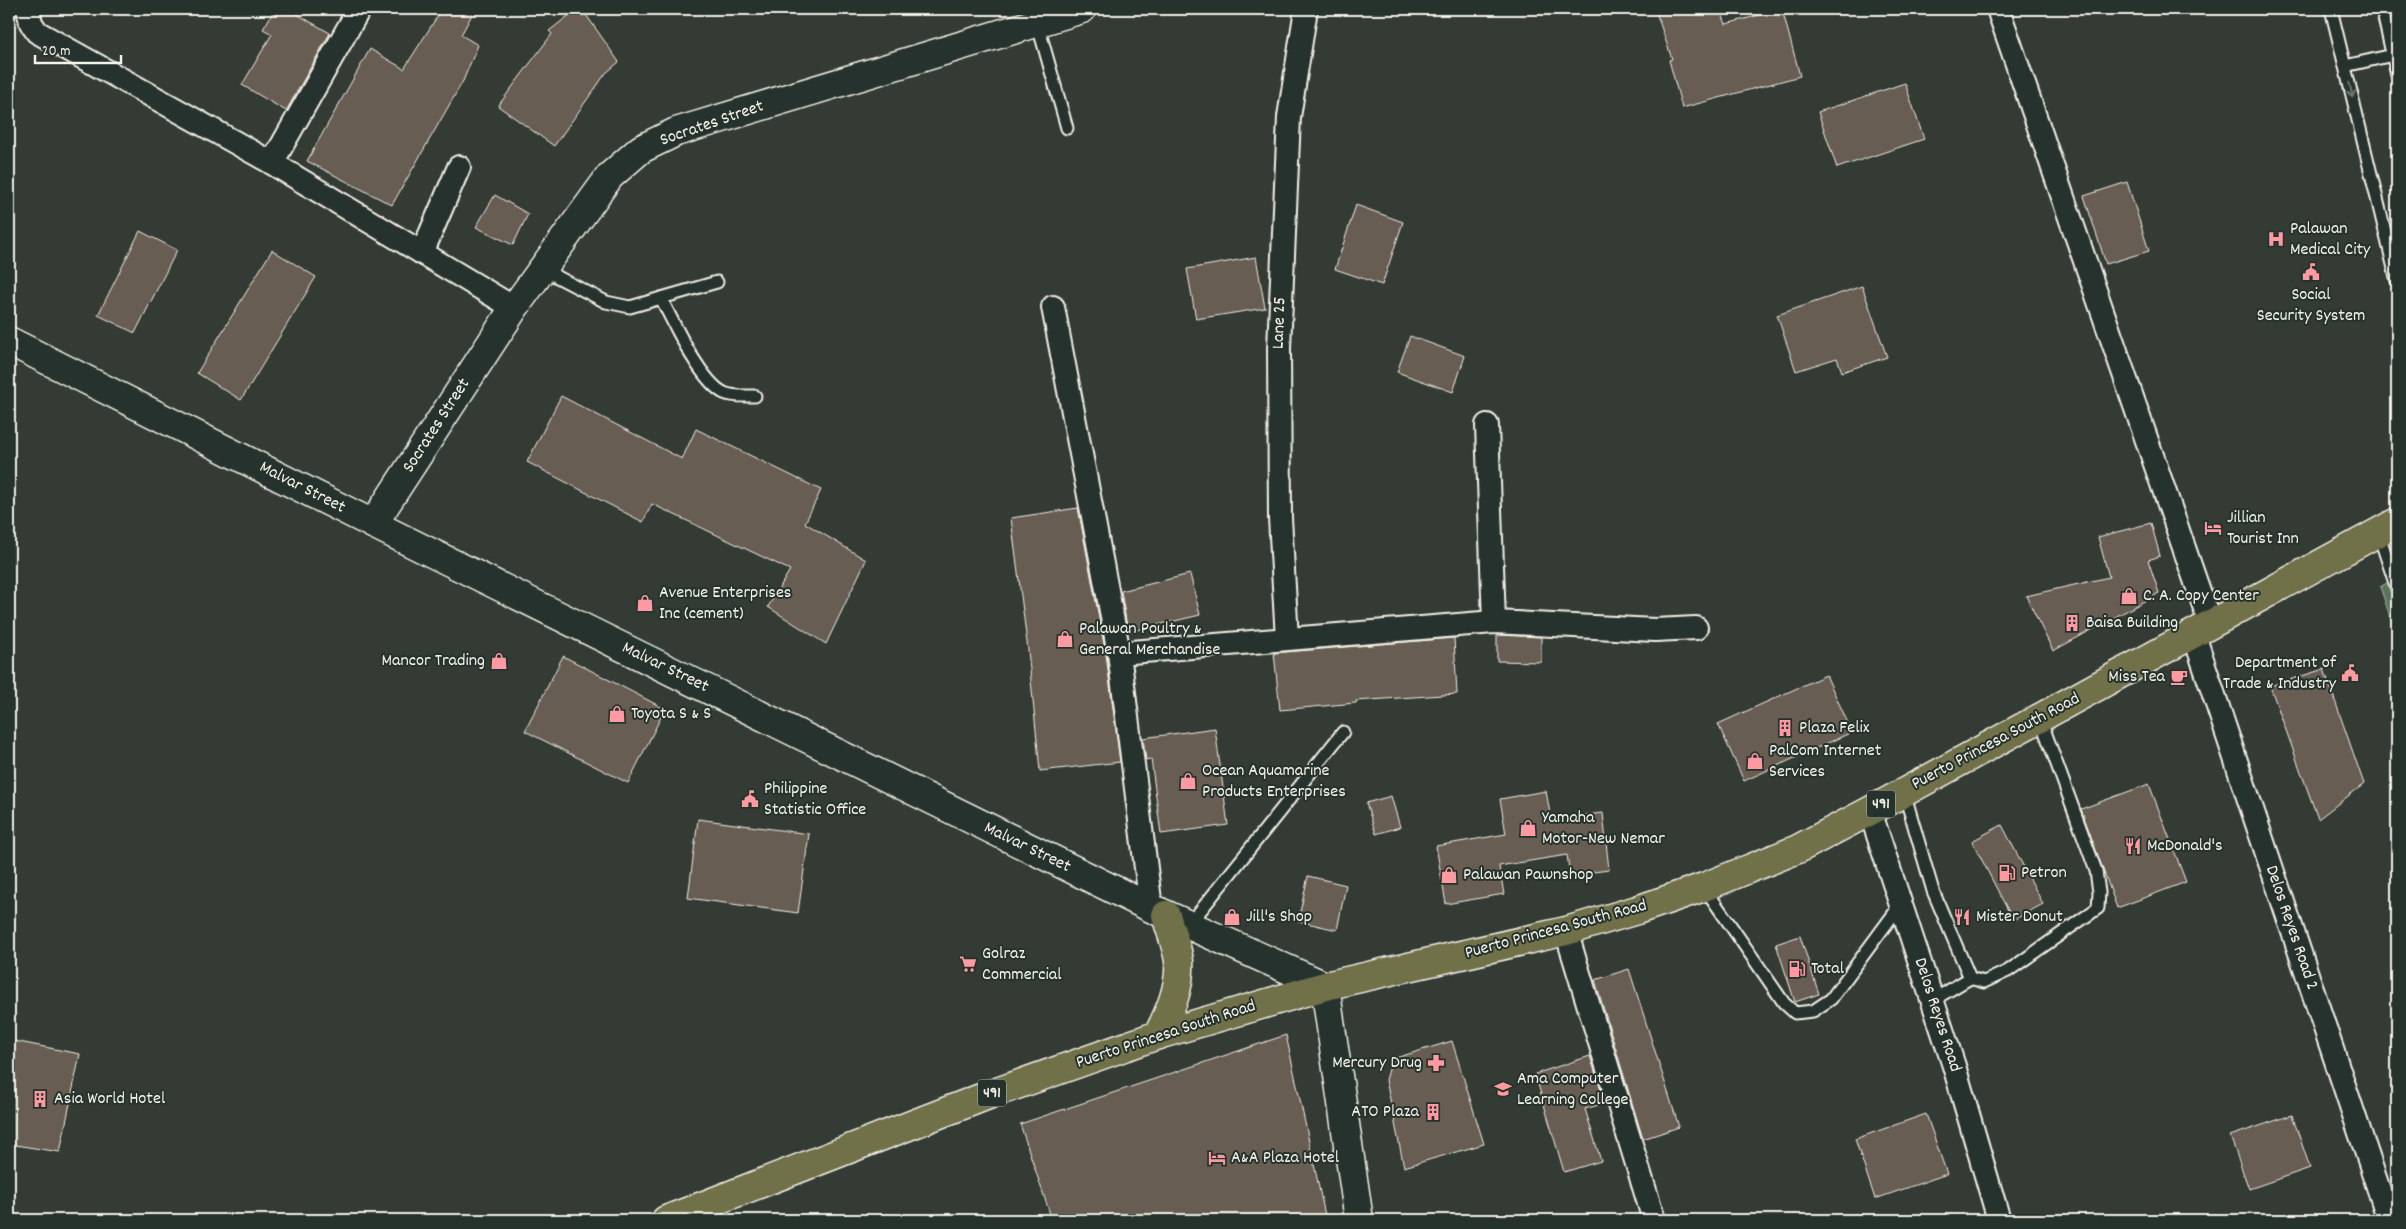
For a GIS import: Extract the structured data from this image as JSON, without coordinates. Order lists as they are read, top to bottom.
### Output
{
  "streets": {
    "main road": [
      "Socrates Street",
      "Malvar Street",
      "Puerto Princesa South Road",
      "491"
    ],
    "street": ["Lane 25", "Delos Reyes Road 2", "Delos Reyes Road"]
  },
  "crossings": [
    ["Socrates Street", "Malvar Street"],
    ["Malvar Street", "Puerto Princesa South Road"],
    ["Puerto Princesa South Road", "Delos Reyes Road 2"],
    ["Puerto Princesa South Road", "Delos Reyes Road"]
  ],
  "places": {
    "hospital": ["Palawan Medical City"],
    "public building": ["Social Security System", "Department of Trade & Industry", "Philippine Statistic Office"],
    "hotel": ["Jillian Tourist Inn", "A&A Plaza Hotel"],
    "shop": [
      "C. A. Copy Center",
      "Avenue Enterprises Inc (cement)",
      "Palawan Poultry & General Merchandise",
      "Mancor Trading",
      "Toyota S & S",
      "PalCom Internet Services",
      "Ocean Aquamarine Products Enterprises",
      "Yamaha Motor-New Nemar",
      "Palawan Pawnshop",
      "Jill's Shop"
    ],
    "building": [
      "Baisa Building",
      "Plaza Felix",
      "Asia World Hotel",
      "ATO Plaza"
    ],
    "cafe": ["Miss Tea"],
    "restaurant": ["McDonald's", "Mister Donut"],
    "fuel station": ["Petron", "Total"],
    "supermarket": ["Golraz Commercial"],
    "pharmacy": ["Mercury Drug"],
    "school or university": ["Ama Computer Learning College"]
  },
  "scale_bar": "20 m"
}
